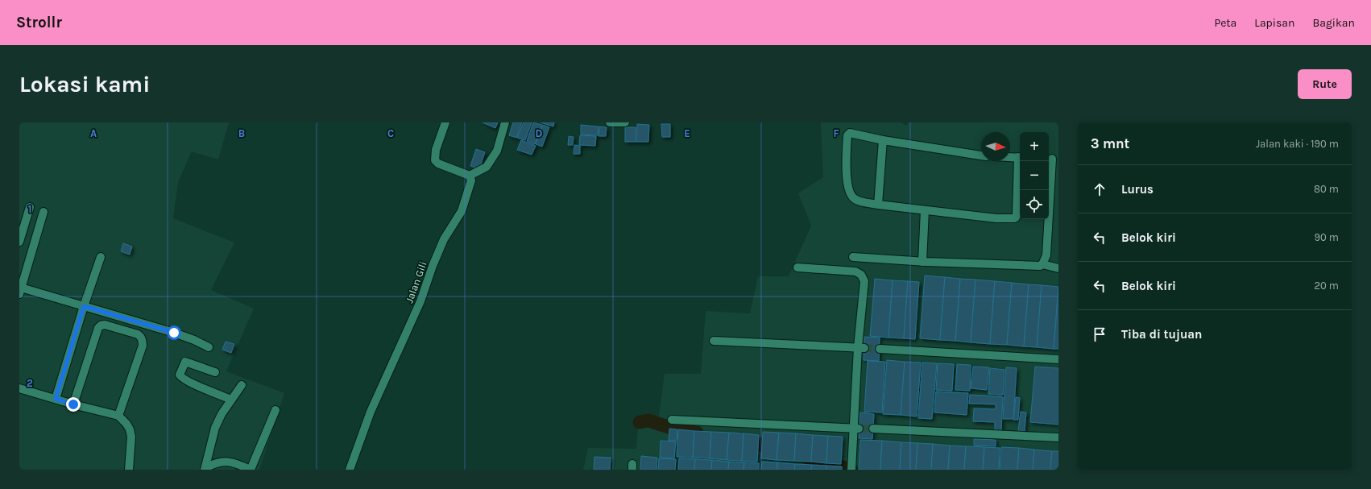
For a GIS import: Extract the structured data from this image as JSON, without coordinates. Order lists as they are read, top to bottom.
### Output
{
  "streets": {
    "street": ["Jalan Gili"]
  },
  "north": "right",
  "page": {
    "header": "Strollr",
    "nav": ["Peta", "Lapisan", "Bagikan"],
    "buttons": "Rute",
    "title": "Lokasi kami",
    "heading": ["3 mnt", "Jalan kaki · 190 m"],
    "map_buttons": ["+", "−"],
    "list": [
      ["Lurus", "80 m"],
      ["Belok kiri", "90 m"],
      ["Belok kiri", "20 m"],
      "Tiba di tujuan"
    ]
  },
  "grid": {
    "columns": [
      "A",
      "B",
      "C",
      "D",
      "E",
      "F"
    ],
    "rows": ["1", "2"]
  }
}
